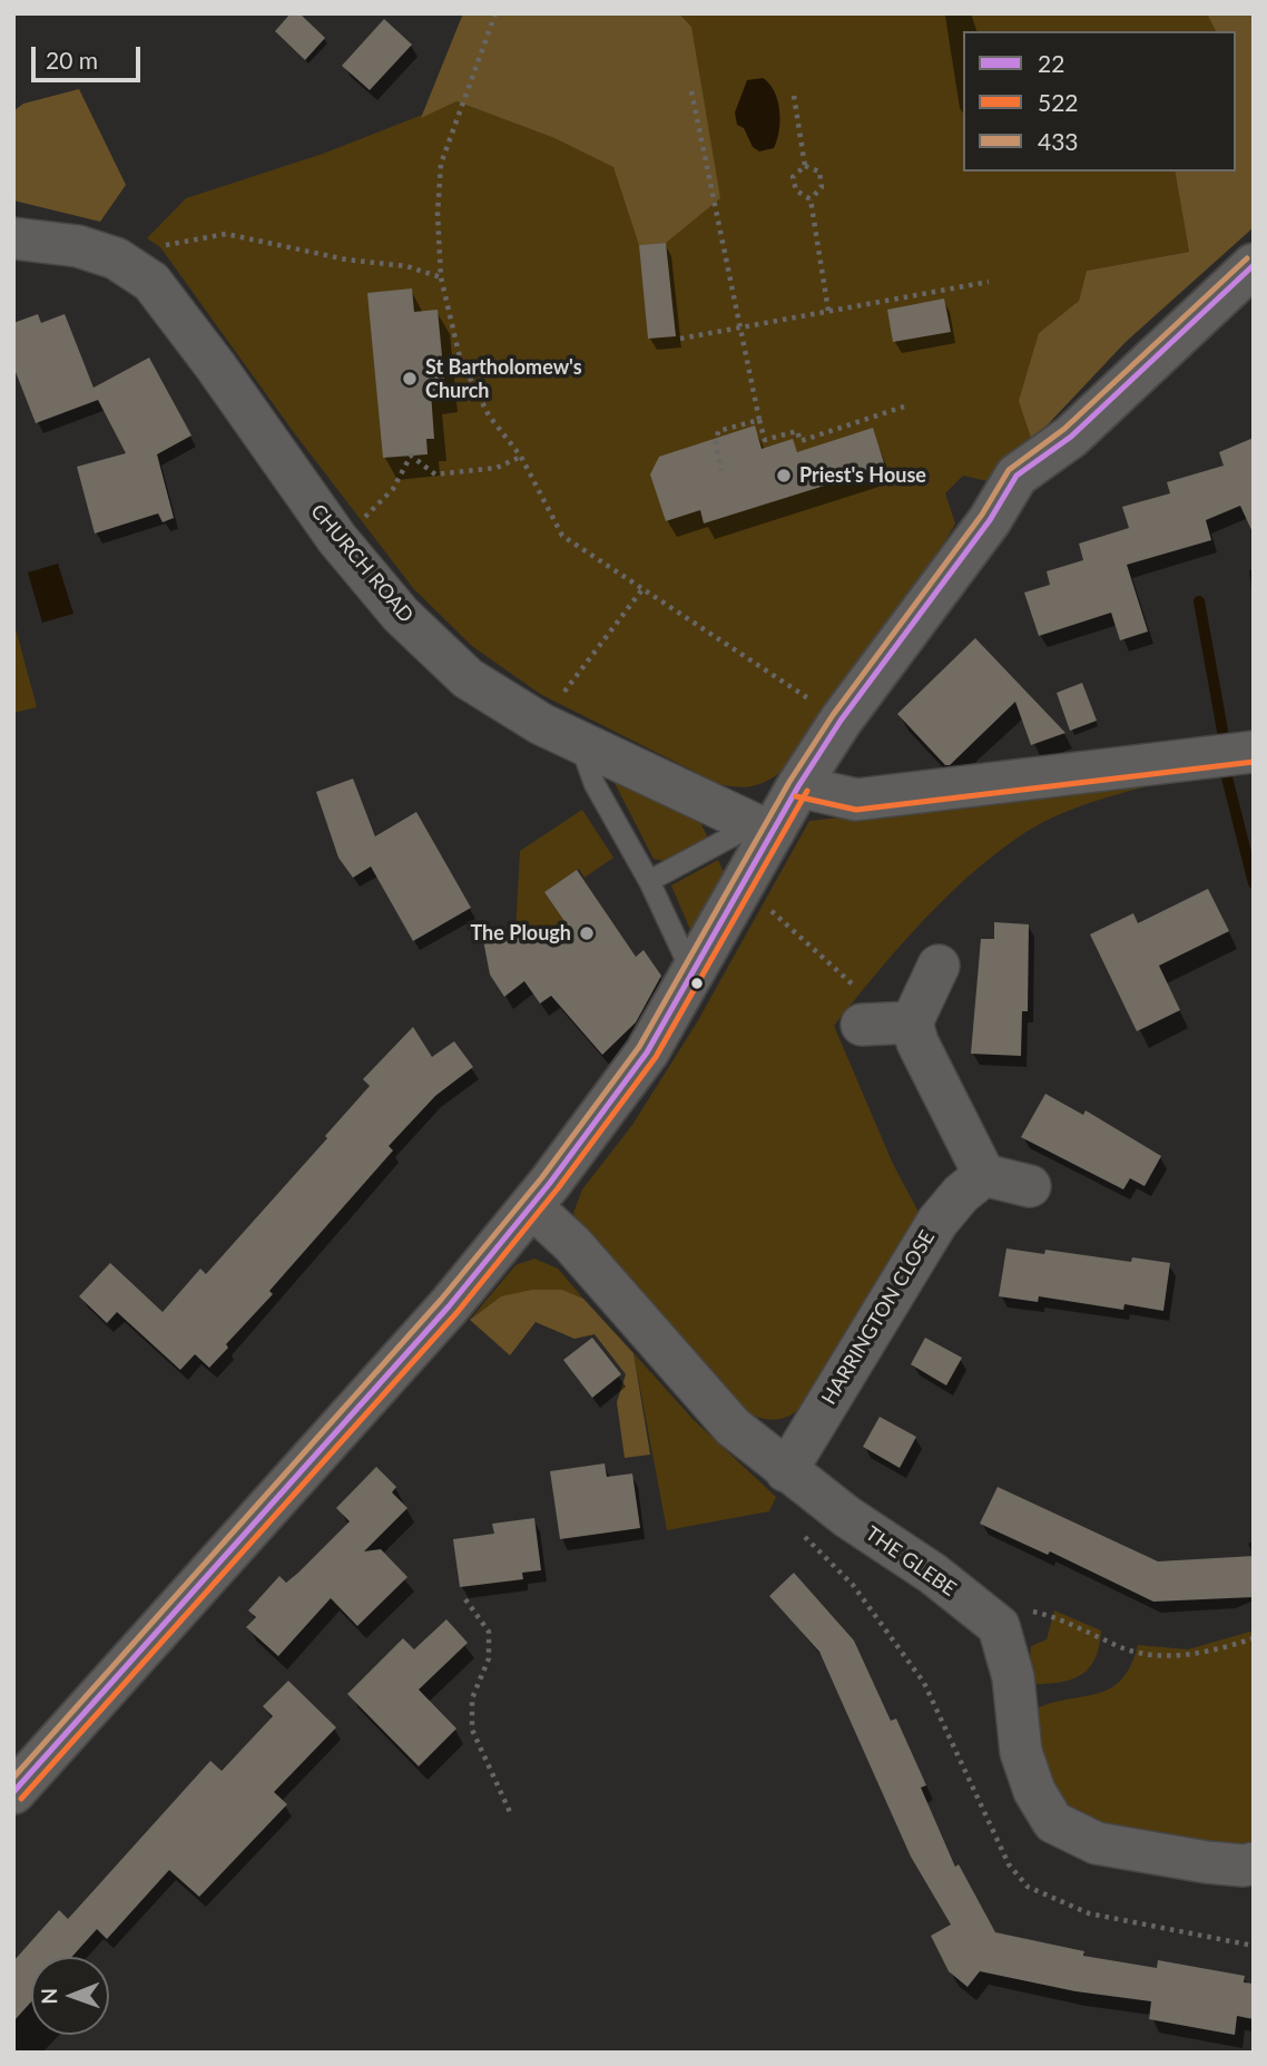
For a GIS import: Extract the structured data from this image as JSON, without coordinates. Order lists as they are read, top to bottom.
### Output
{
  "streets": {
    "street": ["CHURCH ROAD", "HARRINGTON CLOSE", "THE GLEBE"]
  },
  "crossings": [
    ["HARRINGTON CLOSE", "THE GLEBE"]
  ],
  "places": ["St Bartholomew's Church", "Priest's House", "The Plough"],
  "lines": ["transit line 433", "transit line 22", "transit line 522"],
  "legend": ["22", "522", "433"],
  "scale_bar": "20 m",
  "north": "left"
}
